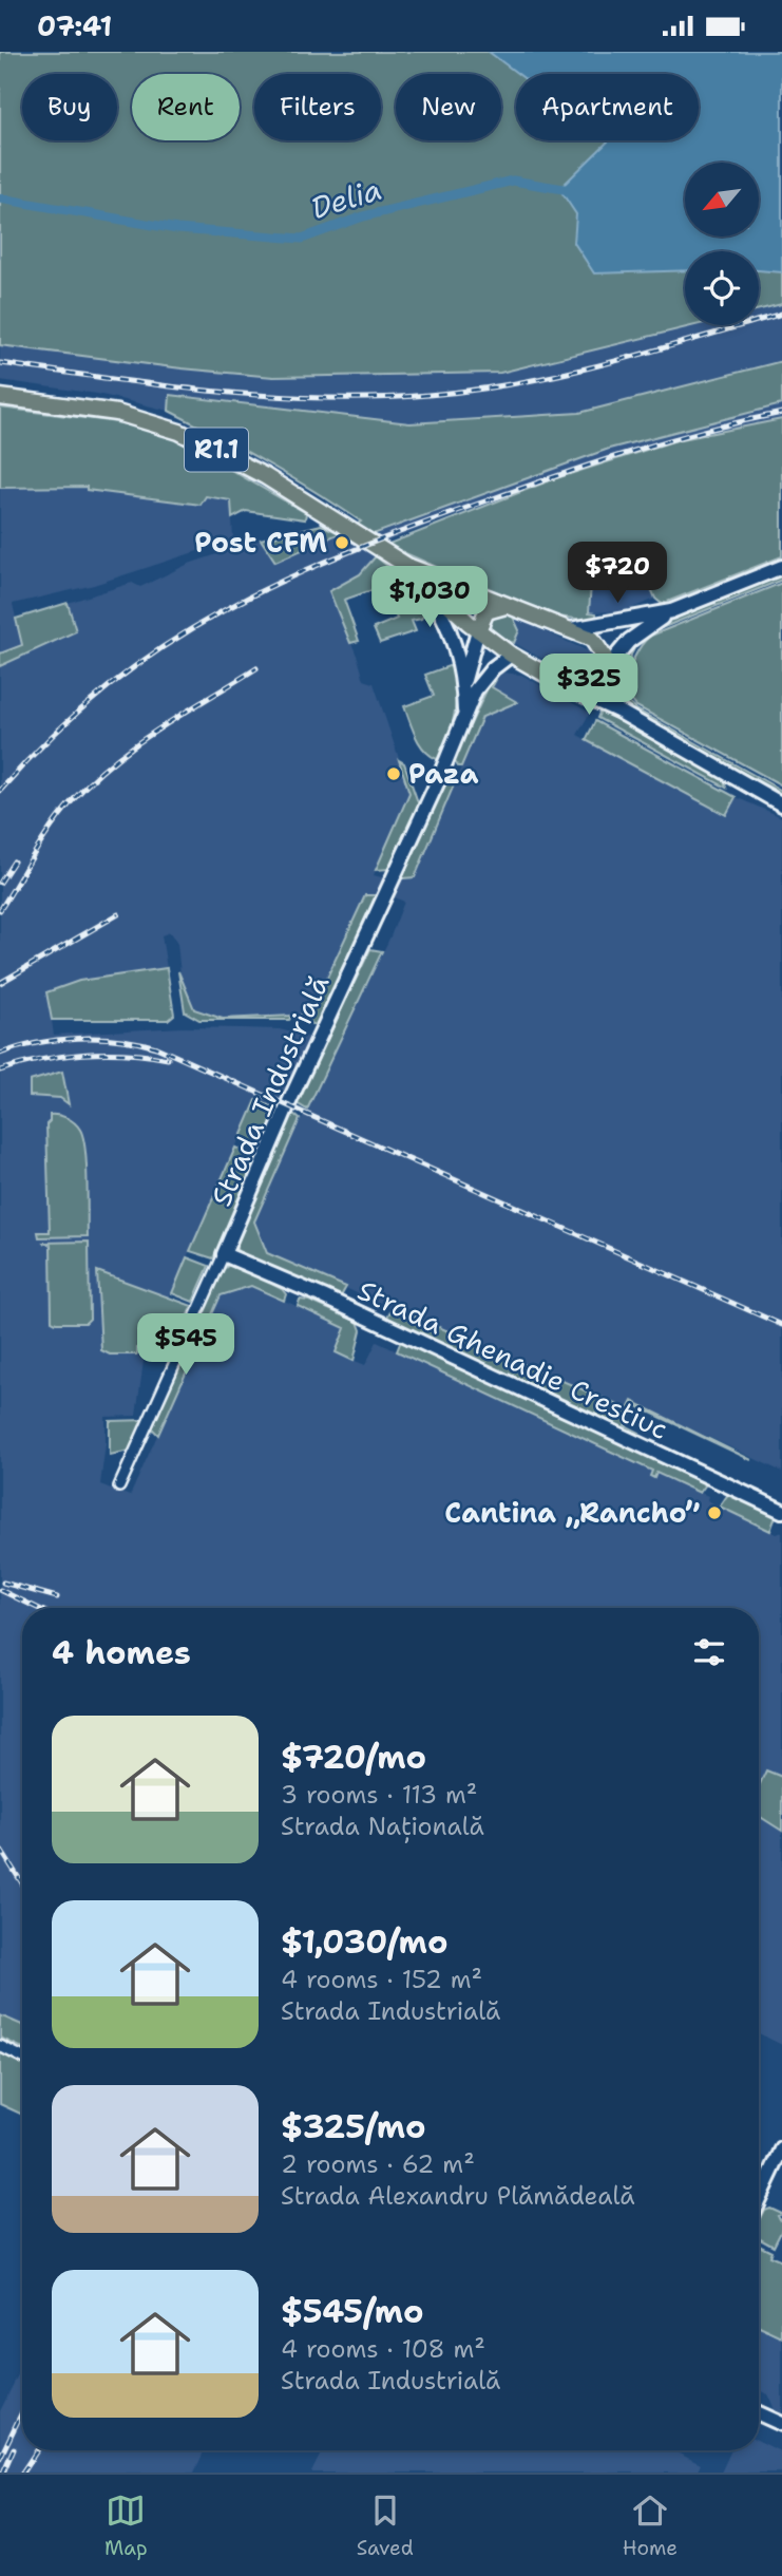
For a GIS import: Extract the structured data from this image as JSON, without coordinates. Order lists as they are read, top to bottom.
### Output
{
  "streets": {
    "main road": ["R1.1"],
    "street": ["Strada Industrială", "Strada Ghenadie Crestiuc"]
  },
  "crossings": [
    ["R1.1", "Strada Industrială"],
    ["Strada Industrială", "Strada Ghenadie Crestiuc"]
  ],
  "water": ["Delia"],
  "places": ["Post CFM", "Paza", "Cantina „Rancho”"],
  "north": "bottom left",
  "page": {
    "status": "07:41",
    "chip": [
      "Buy",
      "Rent",
      "Filters",
      "New",
      "Apartment"
    ],
    "price": [
      "$720",
      "$1,030",
      "$325",
      "$545"
    ],
    "heading": "4 homes",
    "list": [
      {
        "name": "$720/mo",
        "note": "3 rooms · 113 m² · Strada Națională"
      },
      {
        "name": "$1,030/mo",
        "note": "4 rooms · 152 m² · Strada Industrială"
      },
      {
        "name": "$325/mo",
        "note": "2 rooms · 62 m² · Strada Alexandru Plămădeală"
      },
      {
        "name": "$545/mo",
        "note": "4 rooms · 108 m² · Strada Industrială"
      }
    ],
    "tabs": ["Map", "Saved", "Home"]
  }
}
